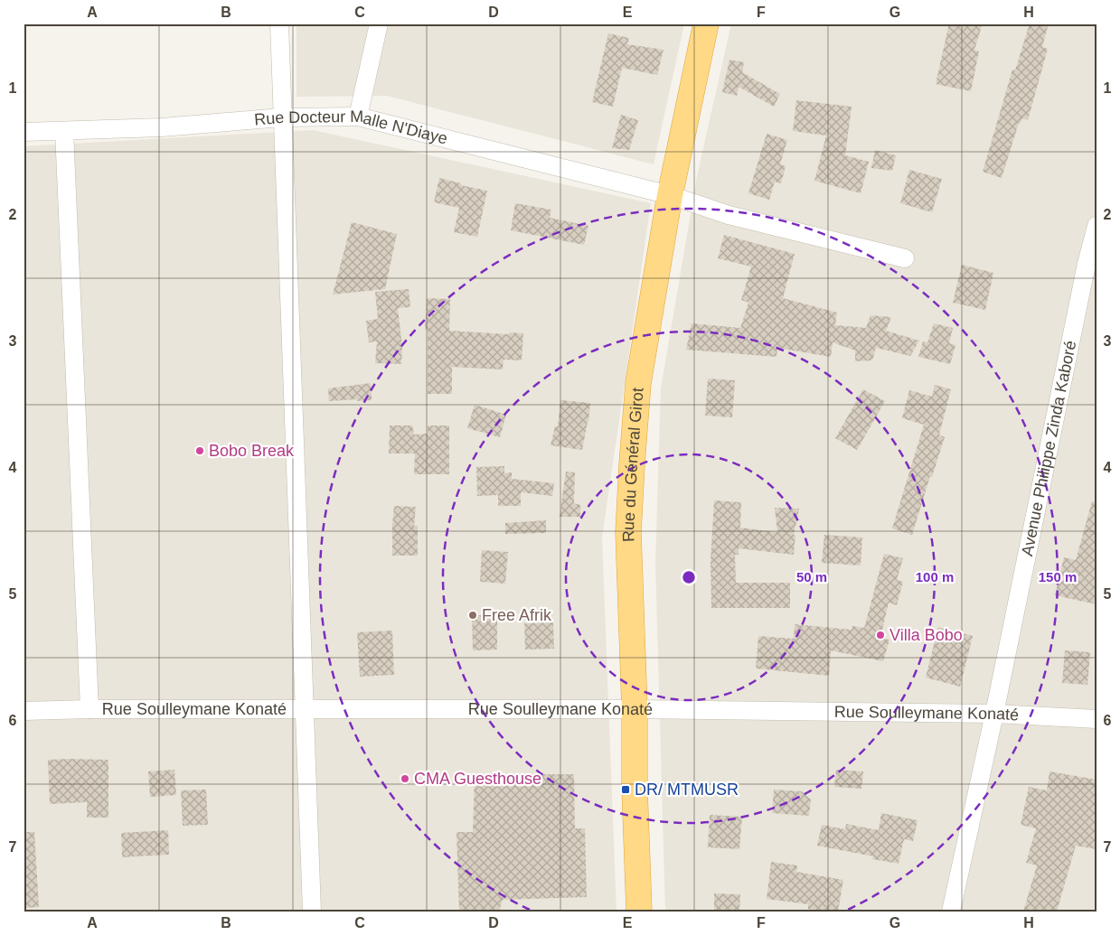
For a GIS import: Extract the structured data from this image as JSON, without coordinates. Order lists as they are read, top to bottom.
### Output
{
  "streets": {
    "highway": ["Rue du Général Girot"],
    "street": ["Rue Docteur Malle N'Diaye", "Avenue Philippe Zinda Kaboré", "Rue Soulleymane Konaté"]
  },
  "crossings": [
    ["Rue Docteur Malle N'Diaye", "Rue du Général Girot"],
    ["Avenue Philippe Zinda Kaboré", "Rue Soulleymane Konaté"],
    ["Rue du Général Girot", "Rue Soulleymane Konaté"]
  ],
  "places": {
    "other": [
      "Bobo Break",
      "Free Afrik",
      "Villa Bobo",
      "CMA Guesthouse"
    ],
    "transit": ["DR/ MTMUSR"]
  },
  "grid": {
    "columns": [
      "A",
      "B",
      "C",
      "D",
      "E",
      "F",
      "G",
      "H"
    ],
    "rows": [
      "1",
      "2",
      "3",
      "4",
      "5",
      "6",
      "7"
    ]
  },
  "rings": ["50 m", "100 m", "150 m"]
}
